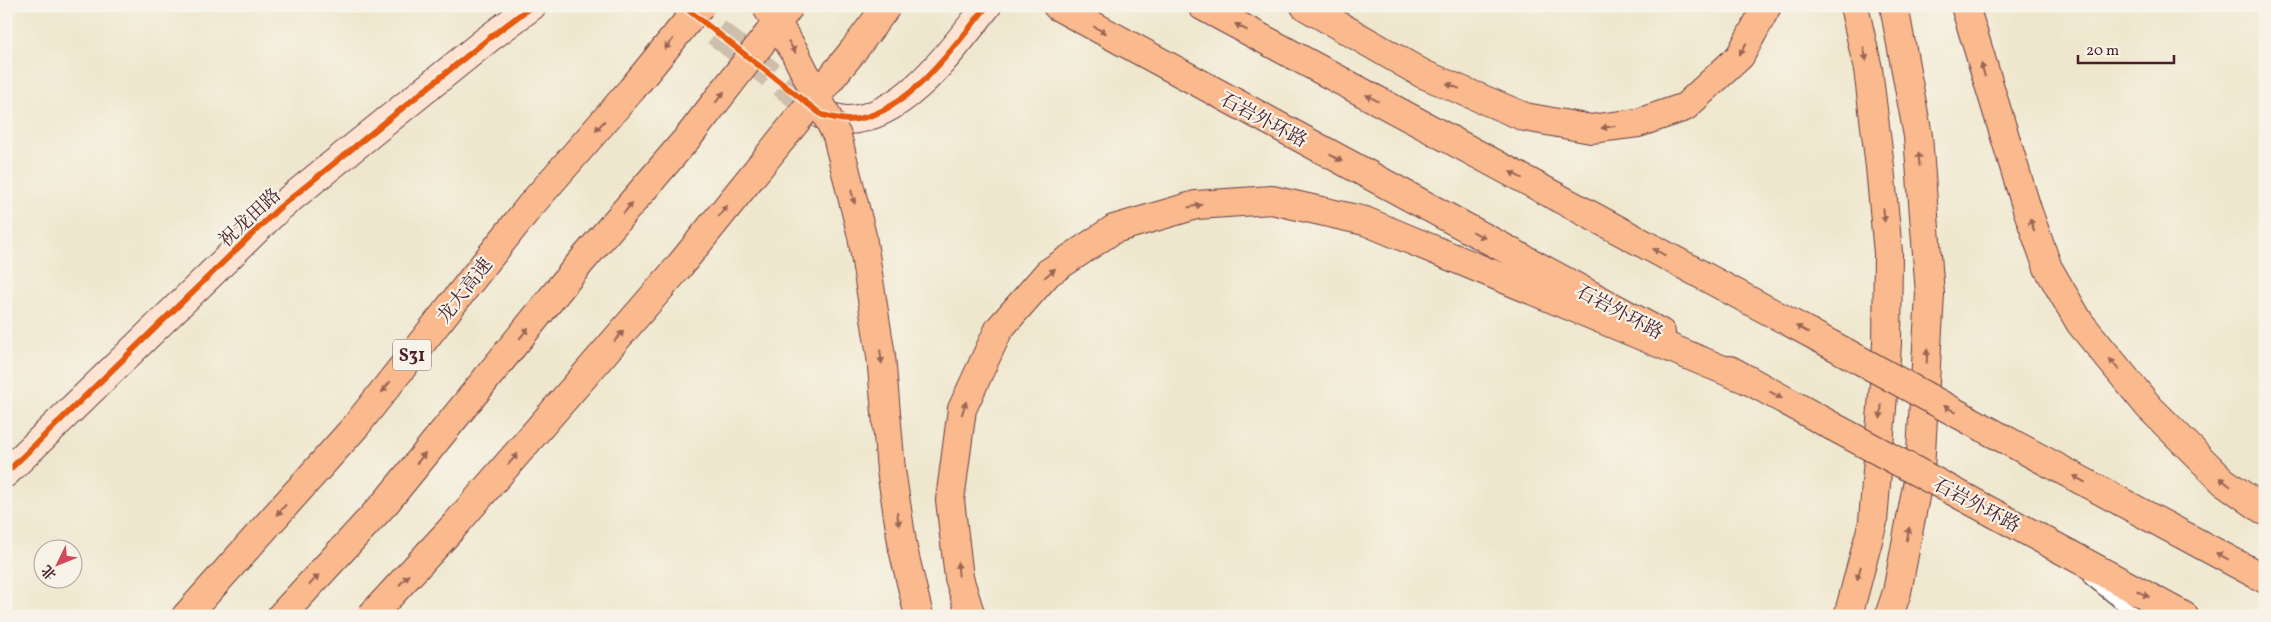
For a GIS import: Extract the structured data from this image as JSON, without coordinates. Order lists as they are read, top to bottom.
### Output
{
  "streets": {
    "main road": ["石岩外环路", "龙大高速", "S31"],
    "street": ["祝龙田路"]
  },
  "scale_bar": "20 m",
  "north": "bottom left"
}
